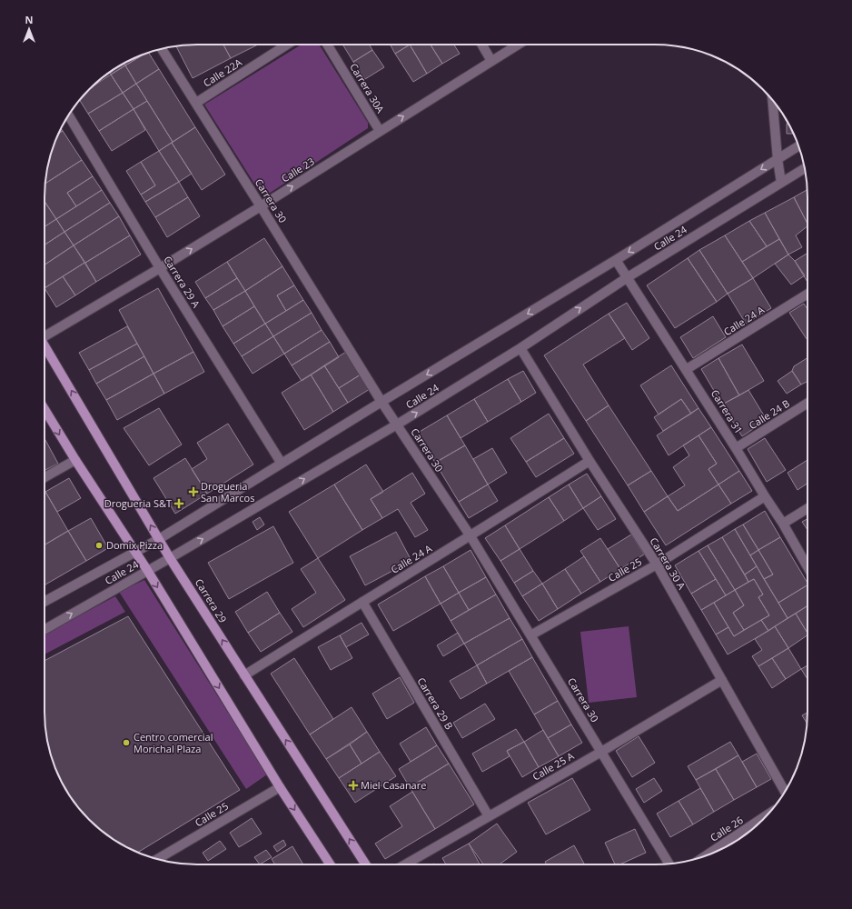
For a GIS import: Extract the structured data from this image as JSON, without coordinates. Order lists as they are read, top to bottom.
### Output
{
  "streets": {
    "main road": ["Carrera 29"],
    "street": [
      "Calle 22A",
      "Carrera 30A",
      "Calle 23",
      "Carrera 30",
      "Calle 24",
      "Carrera 29 A",
      "Calle 24 A",
      "Carrera 31",
      "Calle 24 B",
      "Carrera 30 A",
      "Calle 25",
      "Carrera 29 B",
      "Calle 25 A",
      "Calle 26"
    ]
  },
  "crossings": [
    ["Calle 22A", "Carrera 30"],
    ["Carrera 30A", "Calle 23"],
    ["Calle 23", "Carrera 30"],
    ["Calle 23", "Carrera 29 A"],
    ["Carrera 30", "Calle 24"],
    ["Carrera 30", "Calle 24 A"],
    ["Carrera 30", "Calle 25"],
    ["Carrera 30", "Calle 25 A"],
    ["Calle 24", "Carrera 29 A"],
    ["Calle 24", "Carrera 31"],
    ["Calle 24", "Carrera 30 A"],
    ["Calle 24", "Carrera 29"],
    ["Calle 24 A", "Carrera 31"],
    ["Calle 24 A", "Carrera 30 A"],
    ["Calle 24 A", "Carrera 29"],
    ["Calle 24 A", "Carrera 29 B"],
    ["Carrera 31", "Calle 24 B"],
    ["Carrera 31", "Calle 25"],
    ["Carrera 30 A", "Calle 25"],
    ["Carrera 30 A", "Calle 25 A"],
    ["Carrera 29 B", "Calle 25 A"]
  ],
  "one_way": ["Calle 23"],
  "places": {
    "health": ["Drogueria San Marcos", "Drogueria S&T", "Miel Casanare"],
    "other": ["Domix Pizza", "Centro comercial Morichal Plaza"]
  },
  "north": "top"
}
